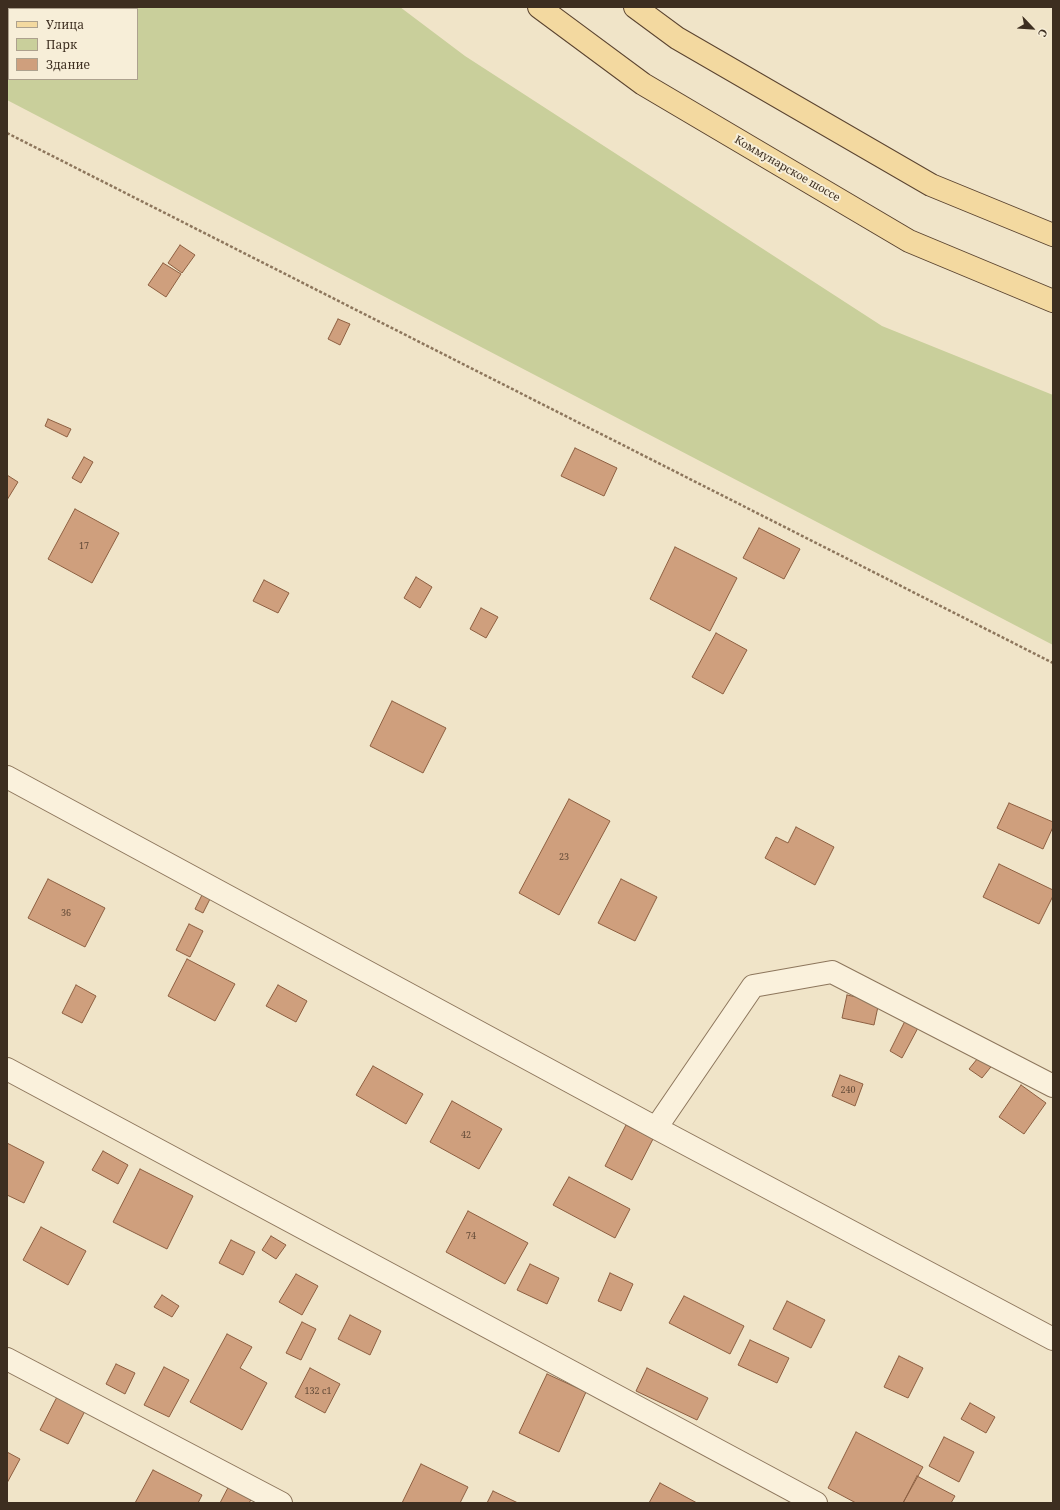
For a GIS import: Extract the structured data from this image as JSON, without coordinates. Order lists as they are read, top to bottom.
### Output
{
  "streets": {
    "main road": ["Коммунарское шоссе"]
  },
  "house_numbers": [
    "17",
    "23",
    "36",
    "240",
    "42",
    "74",
    "132 с1"
  ],
  "legend": ["Улица", "Парк", "Здание"],
  "north": "bottom right"
}
